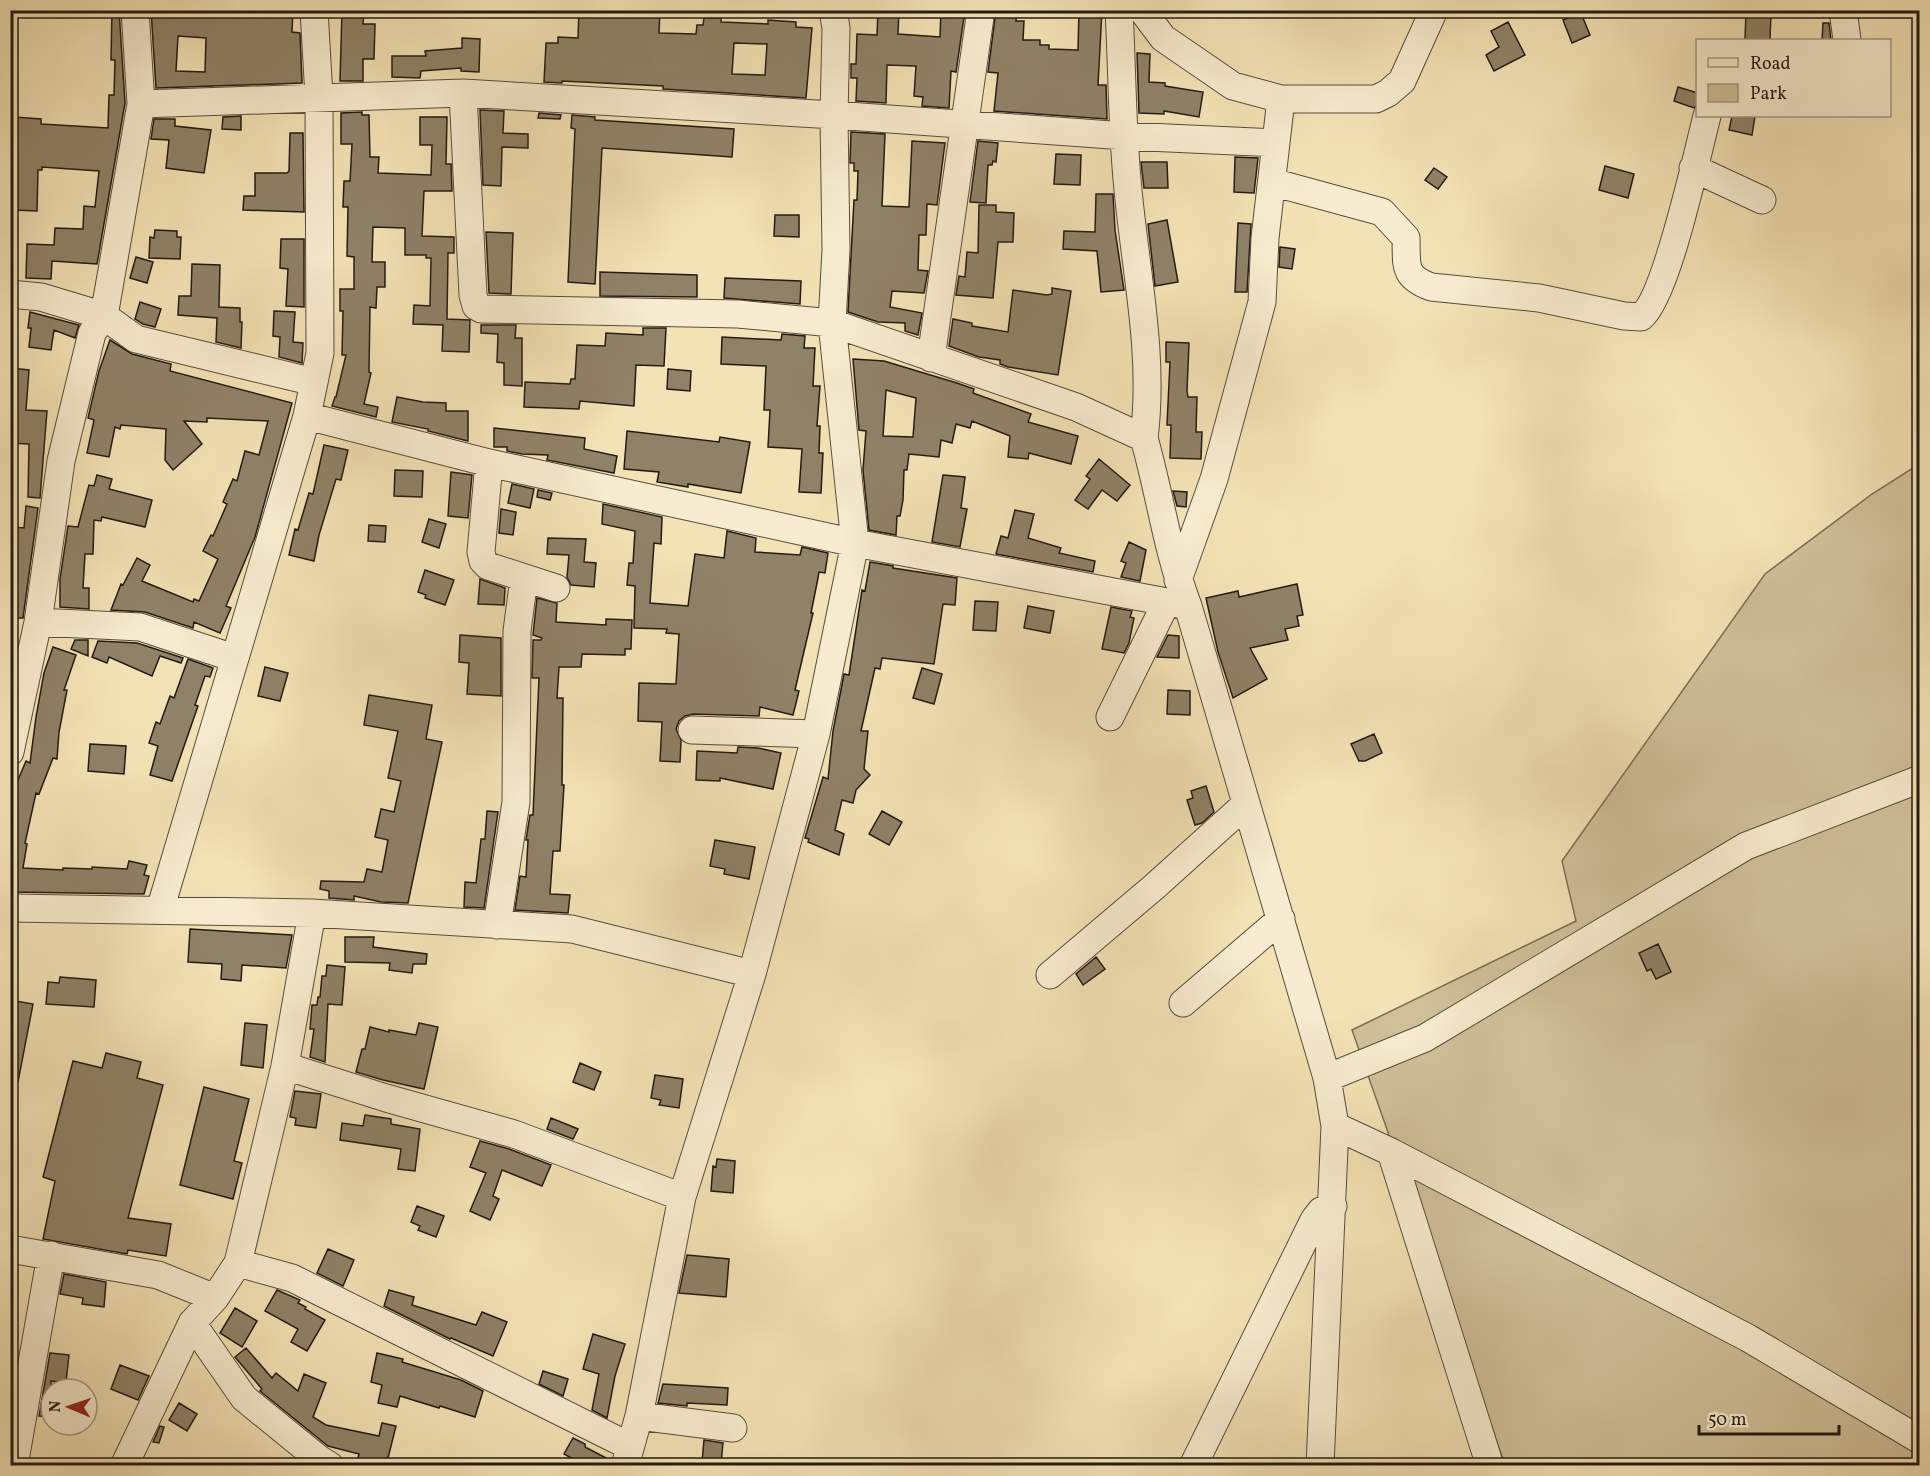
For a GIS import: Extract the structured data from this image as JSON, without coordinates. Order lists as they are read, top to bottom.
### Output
{
  "legend": ["Road", "Park"],
  "scale_bar": "50 m",
  "north": "left"
}
